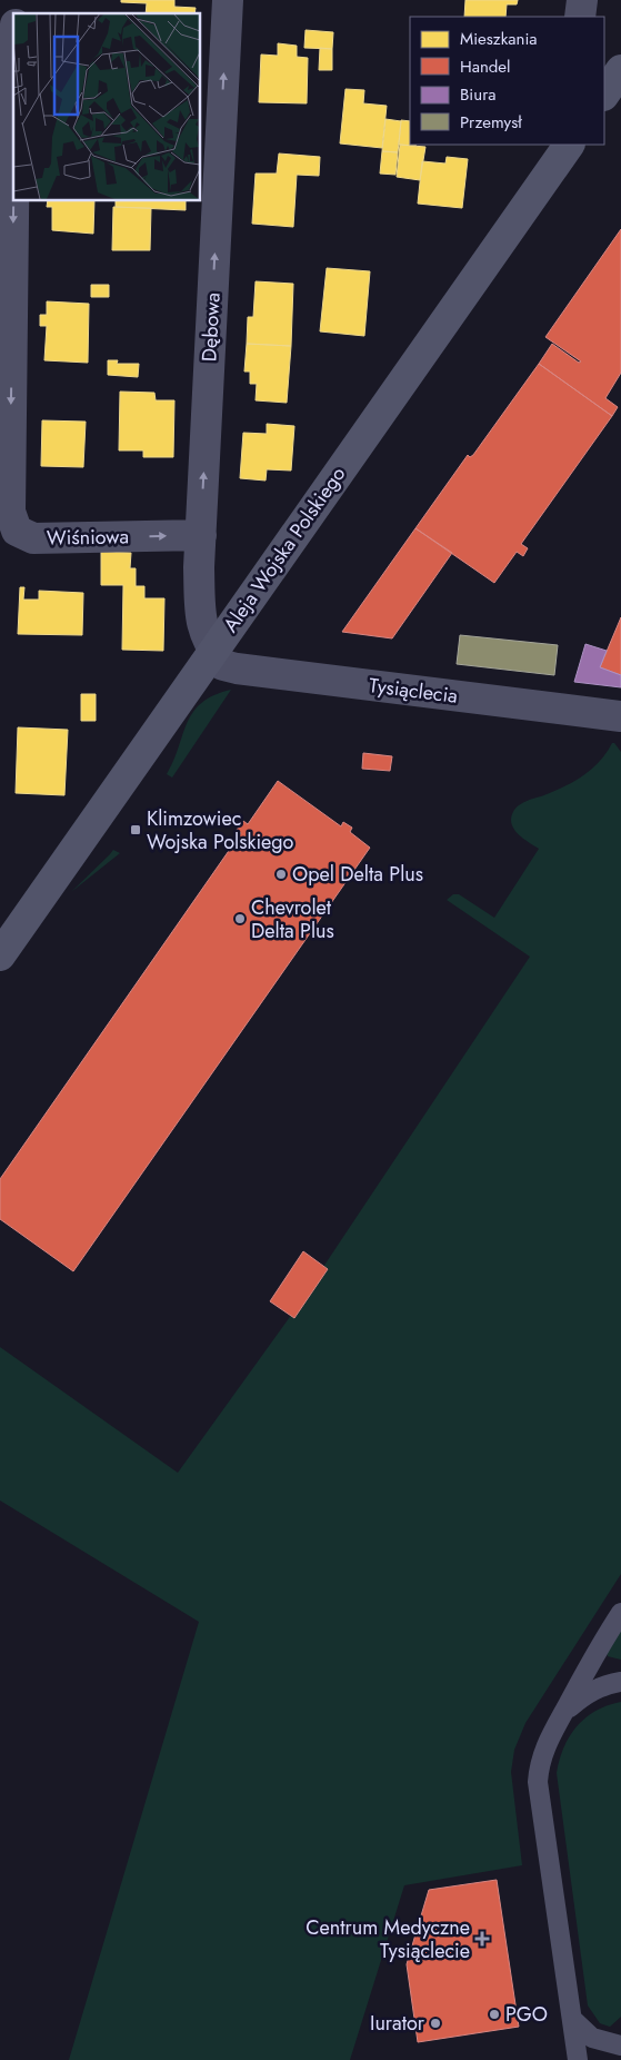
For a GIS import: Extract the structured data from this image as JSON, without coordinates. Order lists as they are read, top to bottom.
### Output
{
  "streets": {
    "main road": ["Aleja Wojska Polskiego"],
    "street": ["Dębowa", "Wiśniowa", "Tysiąclecia"]
  },
  "crossings": [
    ["Dębowa", "Wiśniowa"],
    ["Dębowa", "Aleja Wojska Polskiego"],
    ["Dębowa", "Tysiąclecia"],
    ["Aleja Wojska Polskiego", "Tysiąclecia"]
  ],
  "one_way": ["Dębowa"],
  "places": {
    "transit": ["Klimzowiec Wojska Polskiego"],
    "other": [
      "Opel Delta Plus",
      "Chevrolet Delta Plus",
      "PGO",
      "Iurator"
    ],
    "health": ["Centrum Medyczne Tysiąclecie"]
  },
  "legend": [
    "Mieszkania",
    "Handel",
    "Biura",
    "Przemysł"
  ]
}
